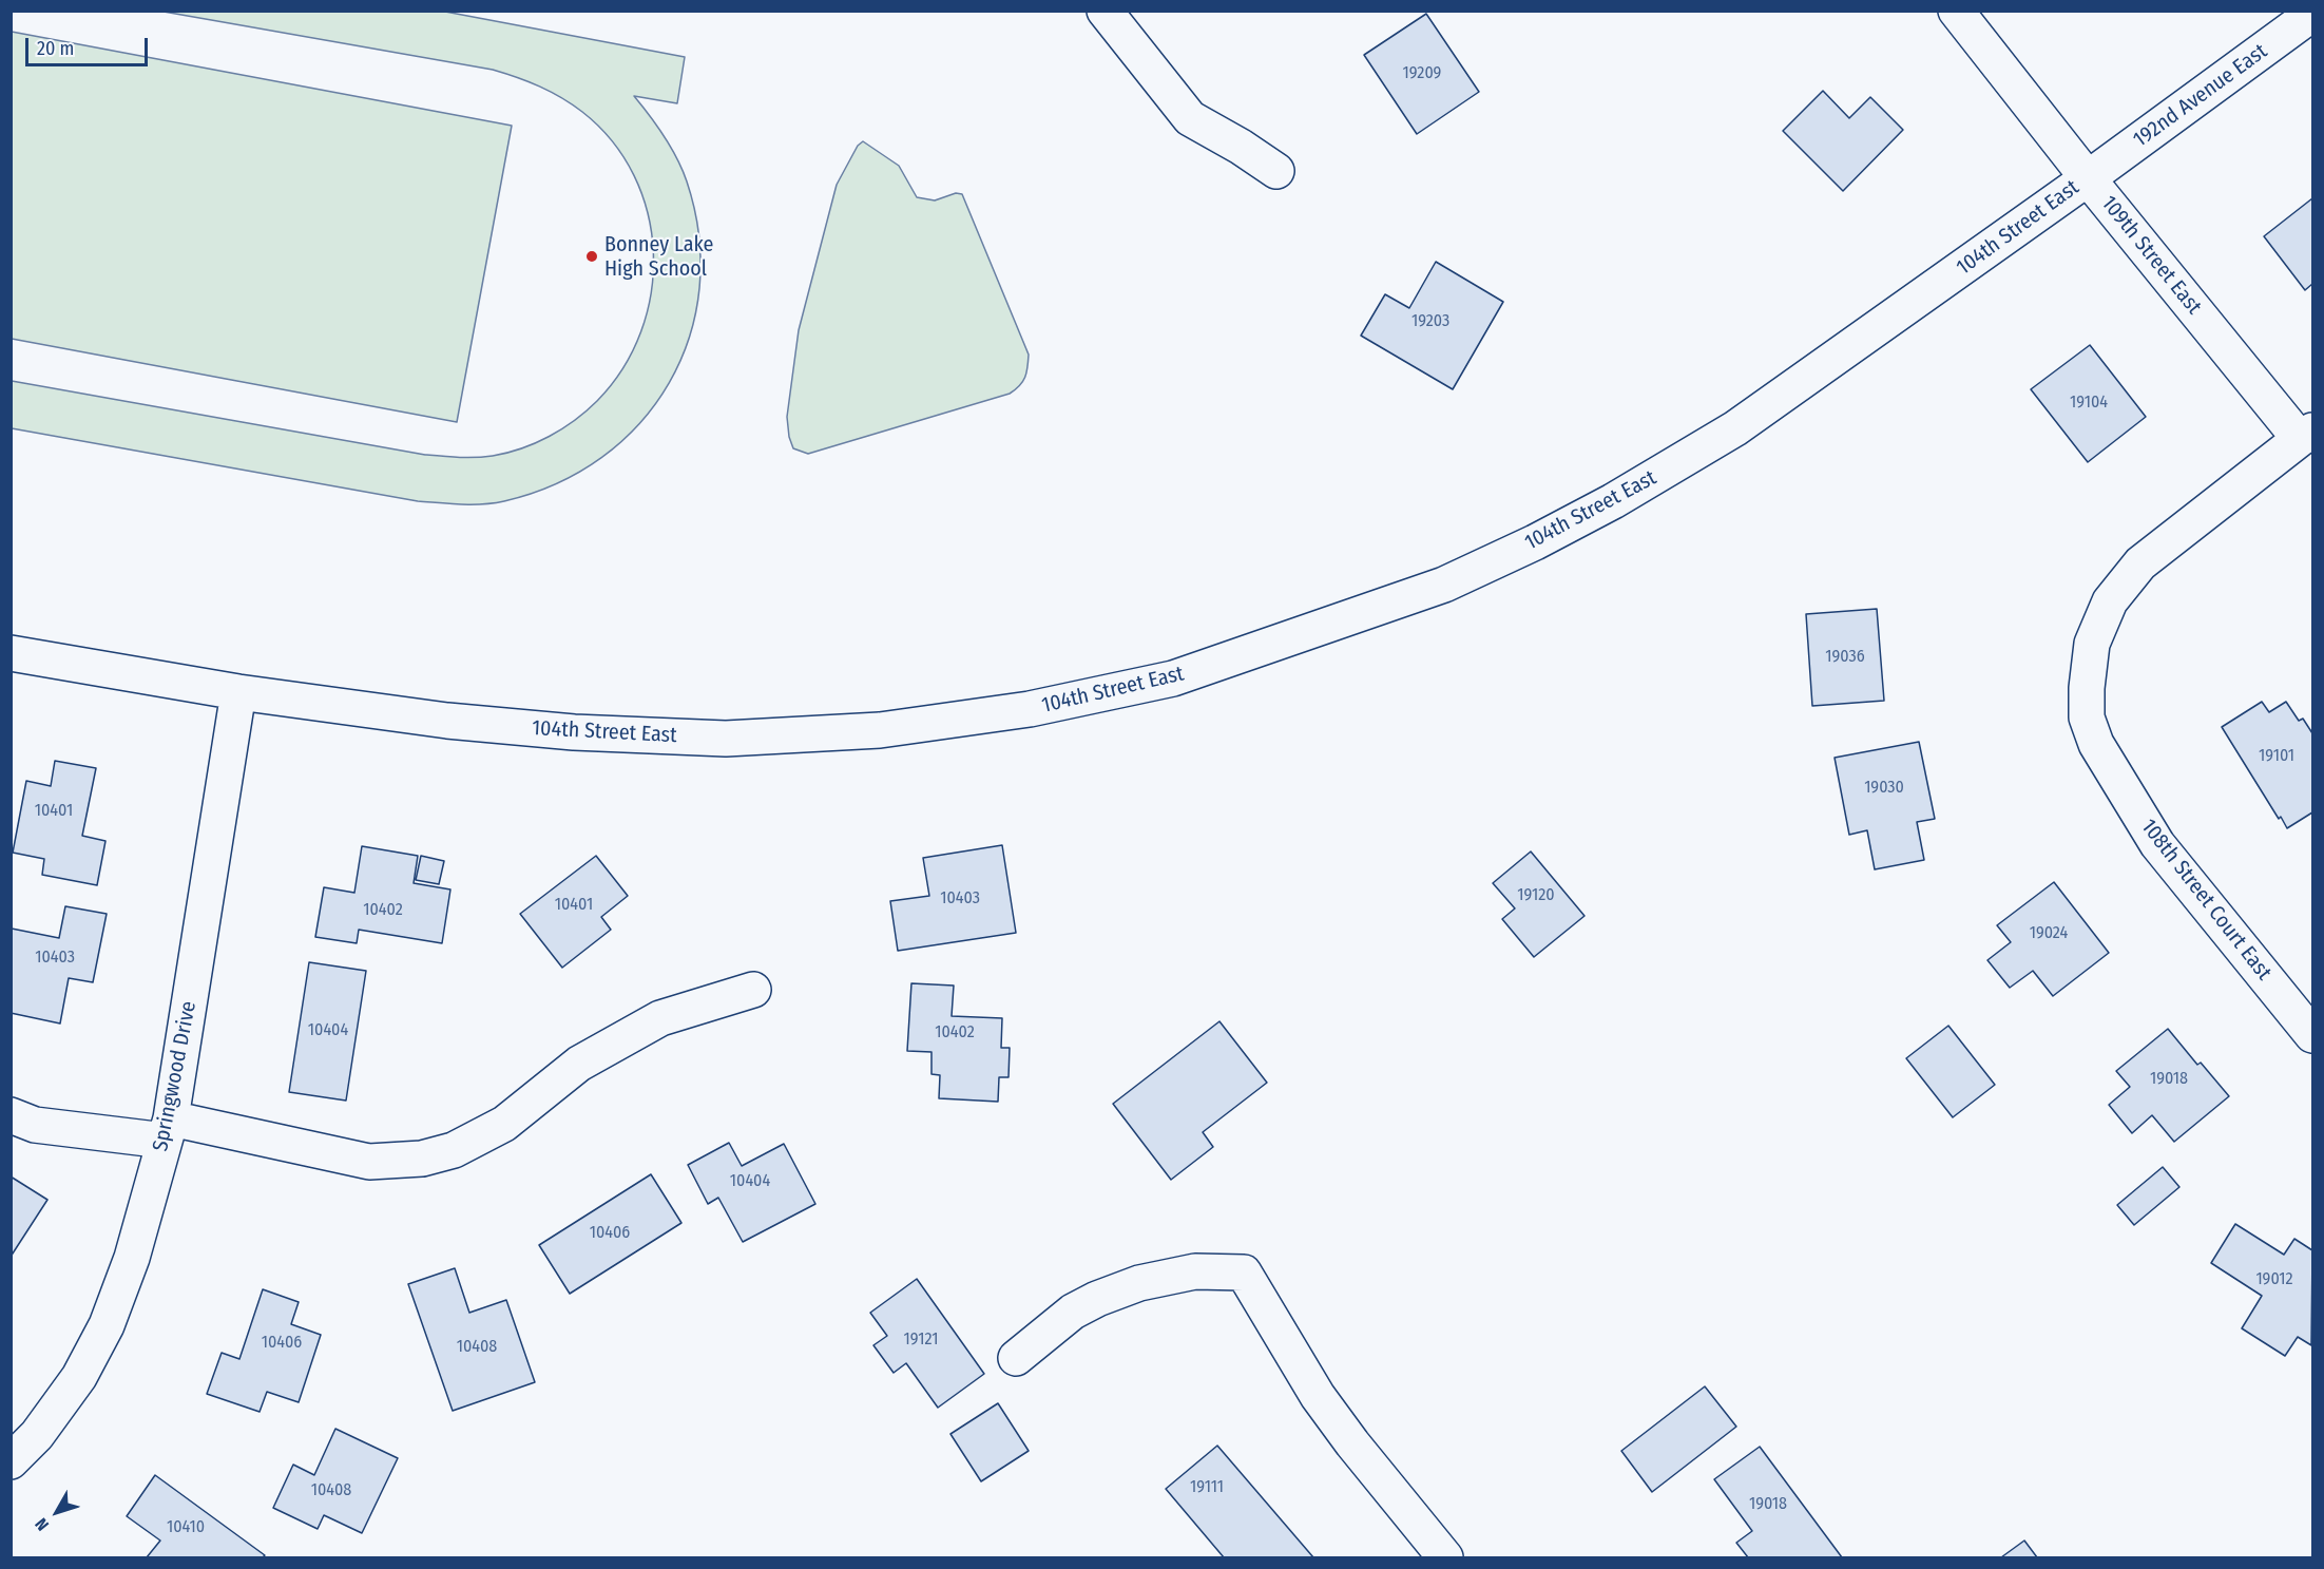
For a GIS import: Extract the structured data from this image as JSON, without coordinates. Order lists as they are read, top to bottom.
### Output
{
  "streets": {
    "street": [
      "192nd Avenue East",
      "104th Street East",
      "109th Street East",
      "108th Street Court East",
      "Springwood Drive"
    ]
  },
  "crossings": [
    ["192nd Avenue East", "104th Street East"],
    ["192nd Avenue East", "109th Street East"],
    ["104th Street East", "109th Street East"],
    ["104th Street East", "Springwood Drive"],
    ["109th Street East", "108th Street Court East"]
  ],
  "places": ["Bonney Lake High School"],
  "house_numbers": [
    "19209",
    "19203",
    "19104",
    "19036",
    "19101",
    "19030",
    "10401",
    "19120",
    "10403",
    "10401",
    "10402",
    "19024",
    "10403",
    "10404",
    "10402",
    "19018",
    "10404",
    "10406",
    "19012",
    "19121",
    "10406",
    "10408",
    "19111",
    "10408",
    "19018",
    "10410"
  ],
  "scale_bar": "20 m",
  "north": "bottom left"
}
